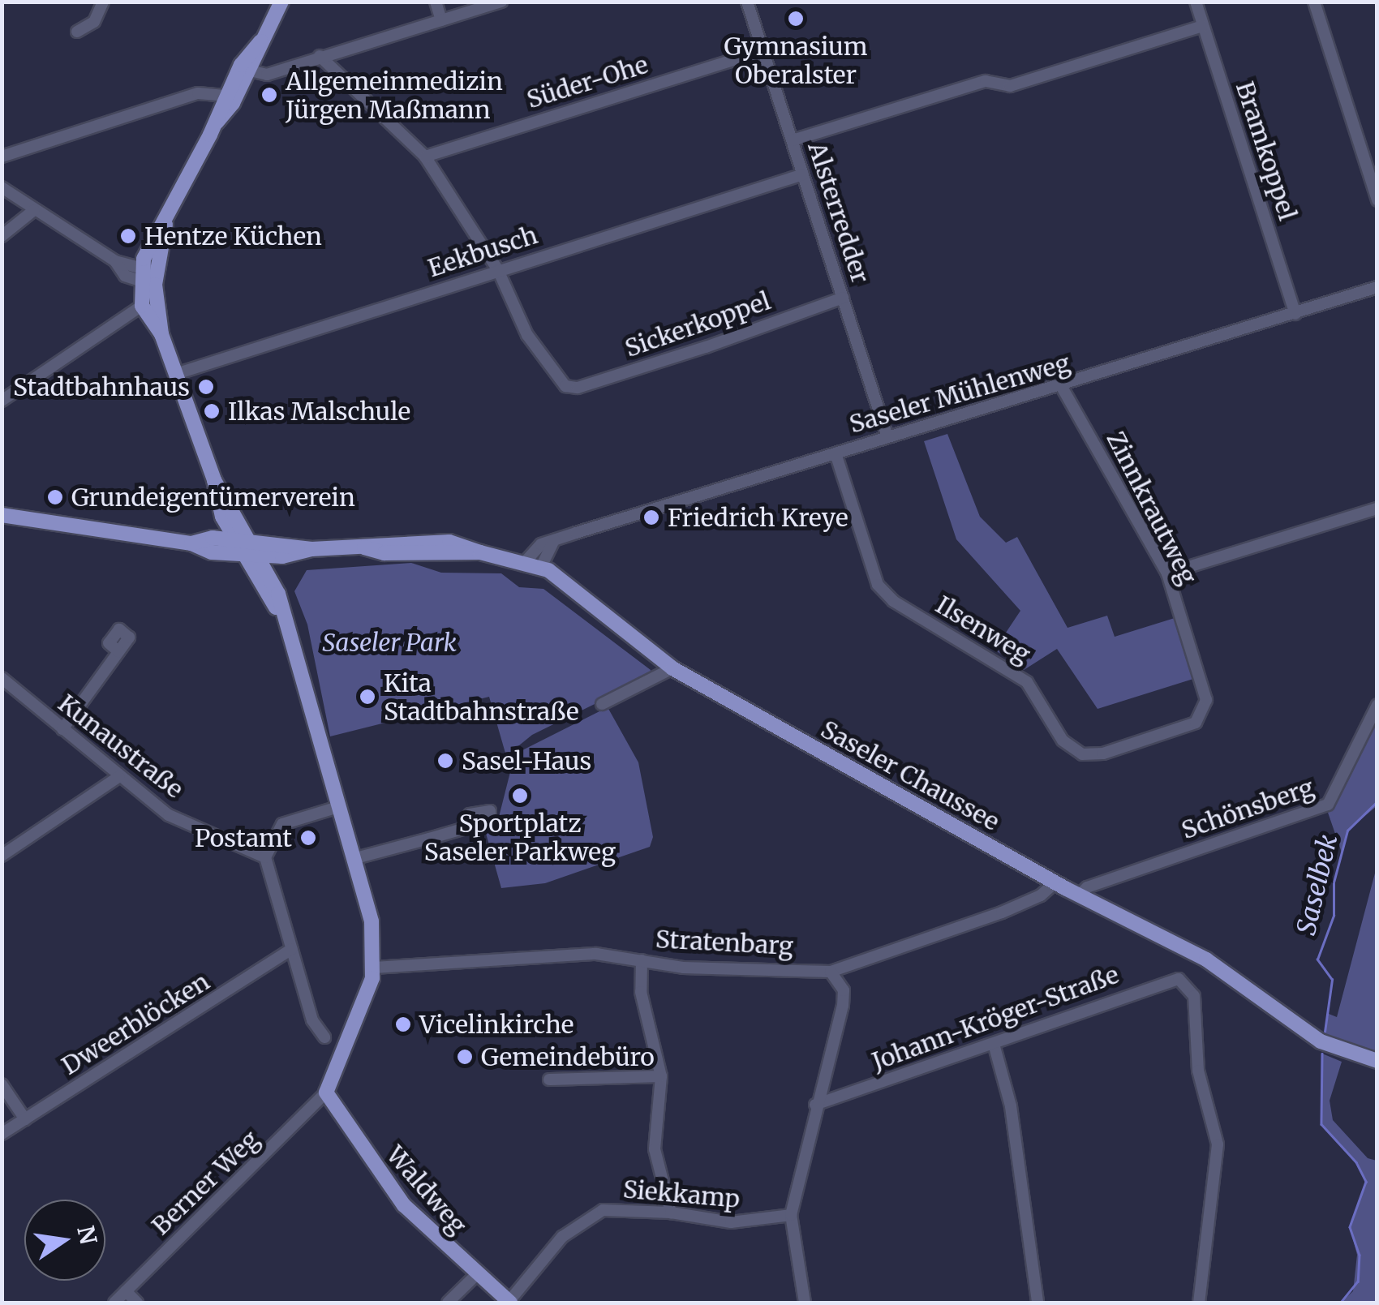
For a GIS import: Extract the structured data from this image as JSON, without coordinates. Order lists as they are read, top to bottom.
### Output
{
  "streets": {
    "main road": ["Saseler Chaussee", "Waldweg"],
    "street": [
      "Süder-Ohe",
      "Bramkoppel",
      "Alsterredder",
      "Eekbusch",
      "Sickerkoppel",
      "Saseler Mühlenweg",
      "Zinnkrautweg",
      "Ilsenweg",
      "Kunaustraße",
      "Schönsberg",
      "Stratenbarg",
      "Johann-Kröger-Straße",
      "Dweerblöcken",
      "Berner Weg",
      "Siekkamp"
    ]
  },
  "crossings": [
    ["Süder-Ohe", "Alsterredder"],
    ["Bramkoppel", "Saseler Mühlenweg"],
    ["Alsterredder", "Eekbusch"],
    ["Alsterredder", "Sickerkoppel"],
    ["Alsterredder", "Saseler Mühlenweg"],
    ["Eekbusch", "Sickerkoppel"],
    ["Saseler Mühlenweg", "Zinnkrautweg"],
    ["Saseler Mühlenweg", "Ilsenweg"],
    ["Saseler Mühlenweg", "Saseler Chaussee"],
    ["Zinnkrautweg", "Ilsenweg"],
    ["Saseler Chaussee", "Schönsberg"],
    ["Saseler Chaussee", "Stratenbarg"],
    ["Berner Weg", "Waldweg"],
    ["Waldweg", "Siekkamp"]
  ],
  "water": ["Saselbek"],
  "parks": ["Saseler Park"],
  "places": [
    "Gymnasium Oberalster",
    "Allgemeinmedizin Jürgen Maßmann",
    "Hentze Küchen",
    "Stadtbahnhaus",
    "Ilkas Malschule",
    "Grundeigentümerverein",
    "Friedrich Kreye",
    "Kita Stadtbahnstraße",
    "Sasel-Haus",
    "Sportplatz Saseler Parkweg",
    "Postamt",
    "Vicelinkirche",
    "Gemeindebüro"
  ],
  "north": "right"
}
